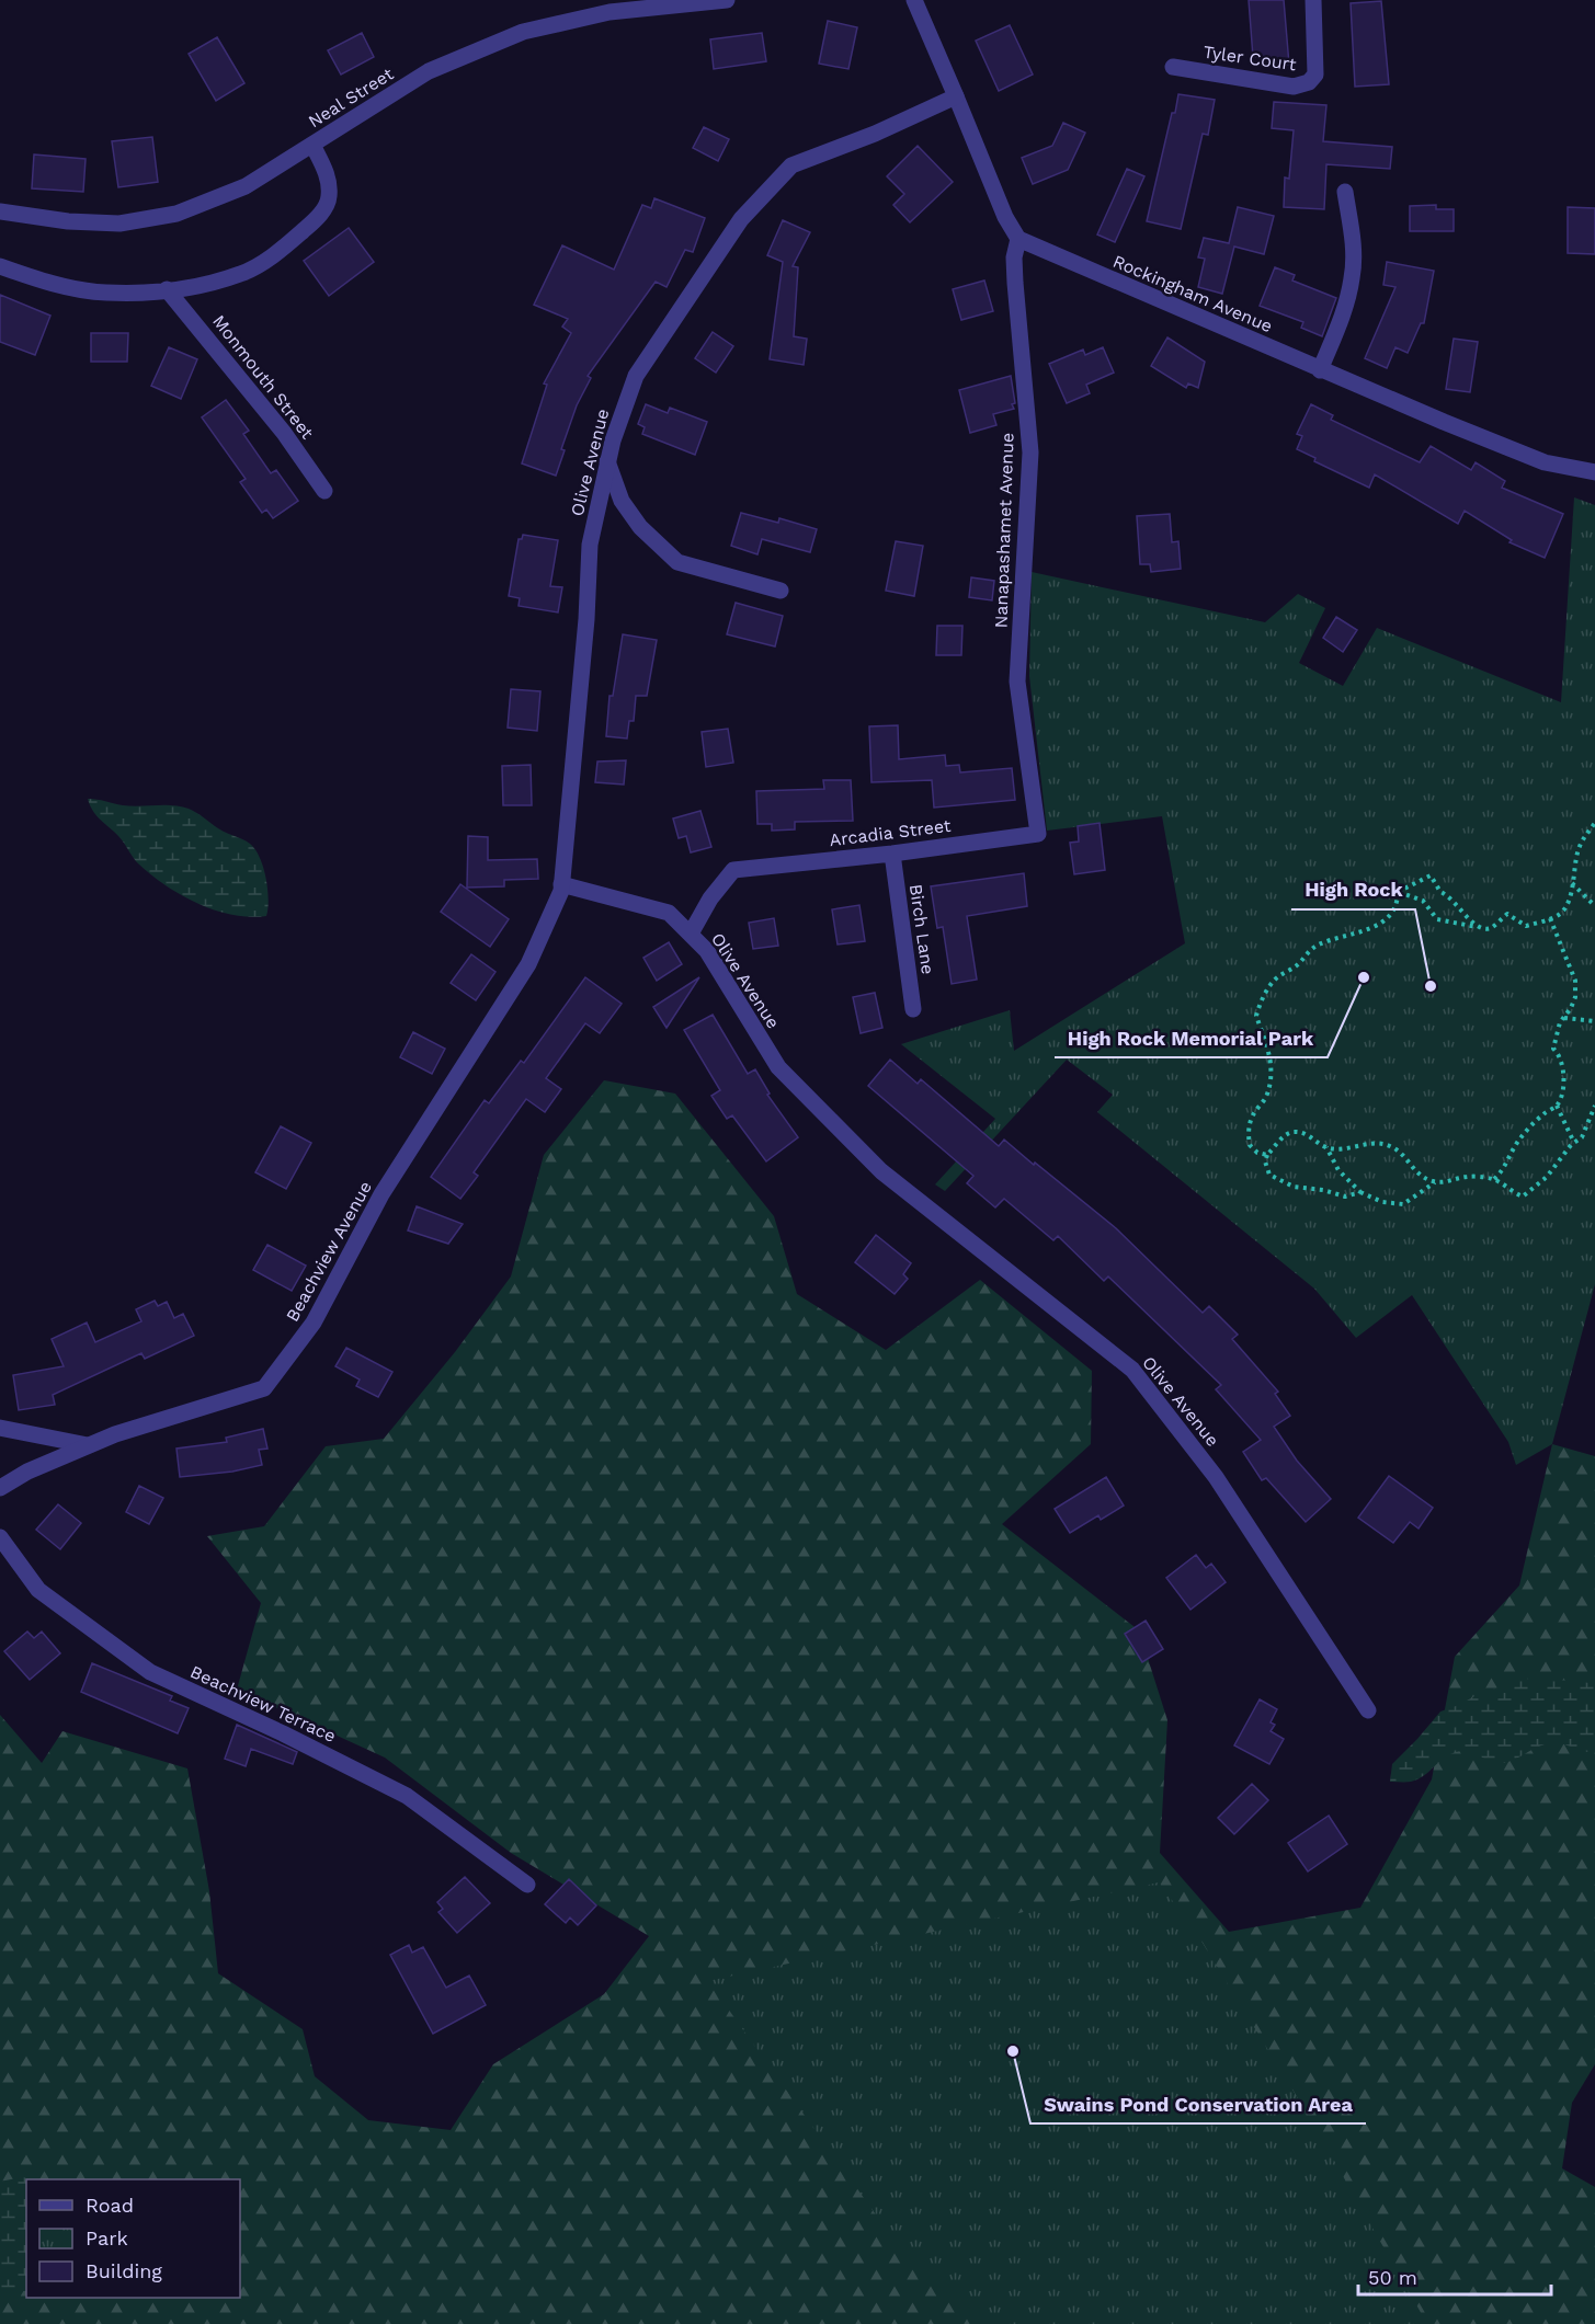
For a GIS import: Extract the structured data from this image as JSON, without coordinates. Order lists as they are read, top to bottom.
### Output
{
  "streets": {
    "street": [
      "Tyler Court",
      "Neal Street",
      "Rockingham Avenue",
      "Monmouth Street",
      "Olive Avenue",
      "Nanapashamet Avenue",
      "Arcadia Street",
      "Birch Lane",
      "Beachview Avenue",
      "Beachview Terrace"
    ]
  },
  "crossings": [
    ["Rockingham Avenue", "Nanapashamet Avenue"],
    ["Olive Avenue", "Arcadia Street"],
    ["Olive Avenue", "Beachview Avenue"],
    ["Nanapashamet Avenue", "Arcadia Street"],
    ["Arcadia Street", "Birch Lane"]
  ],
  "places": ["High Rock Memorial Park", "High Rock", "Swains Pond Conservation Area"],
  "legend": ["Road", "Park", "Building"],
  "scale_bar": "50 m"
}
